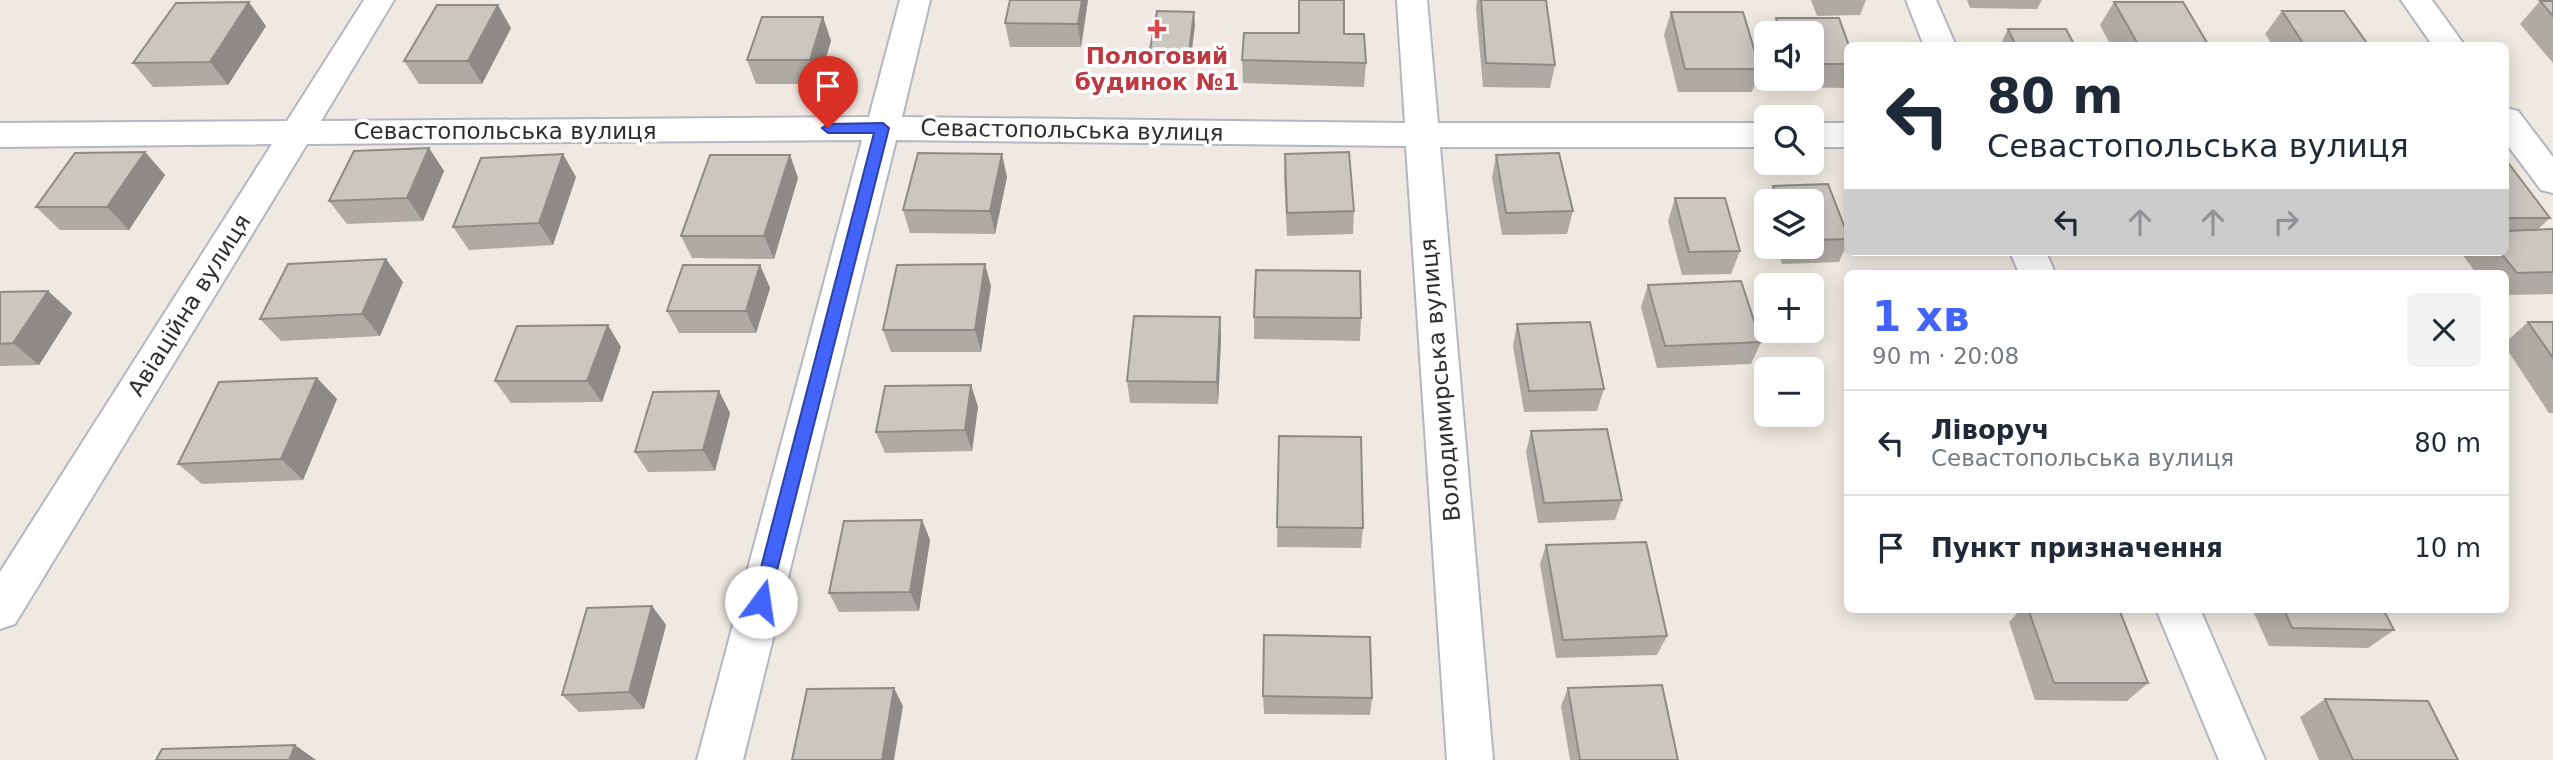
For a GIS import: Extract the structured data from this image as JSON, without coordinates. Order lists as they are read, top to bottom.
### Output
{
  "streets": {
    "street": ["Севастопольська вулиця", "Авіаційна вулиця", "Володимирська вулиця"]
  },
  "crossings": [
    ["Севастопольська вулиця", "Авіаційна вулиця"],
    ["Севастопольська вулиця", "Володимирська вулиця"]
  ],
  "places": {
    "health": ["Пологовий будинок №1"]
  },
  "page": {
    "map_buttons": ["+", "−"],
    "turn": ["80 m", "Севастопольська вулиця"],
    "heading": ["1 хв", "90 m · 20:08"],
    "list": [
      {
        "name": "Ліворуч",
        "note": "Севастопольська вулиця",
        "value": "80 m"
      },
      {
        "name": "Пункт призначення",
        "value": "10 m"
      }
    ]
  }
}
